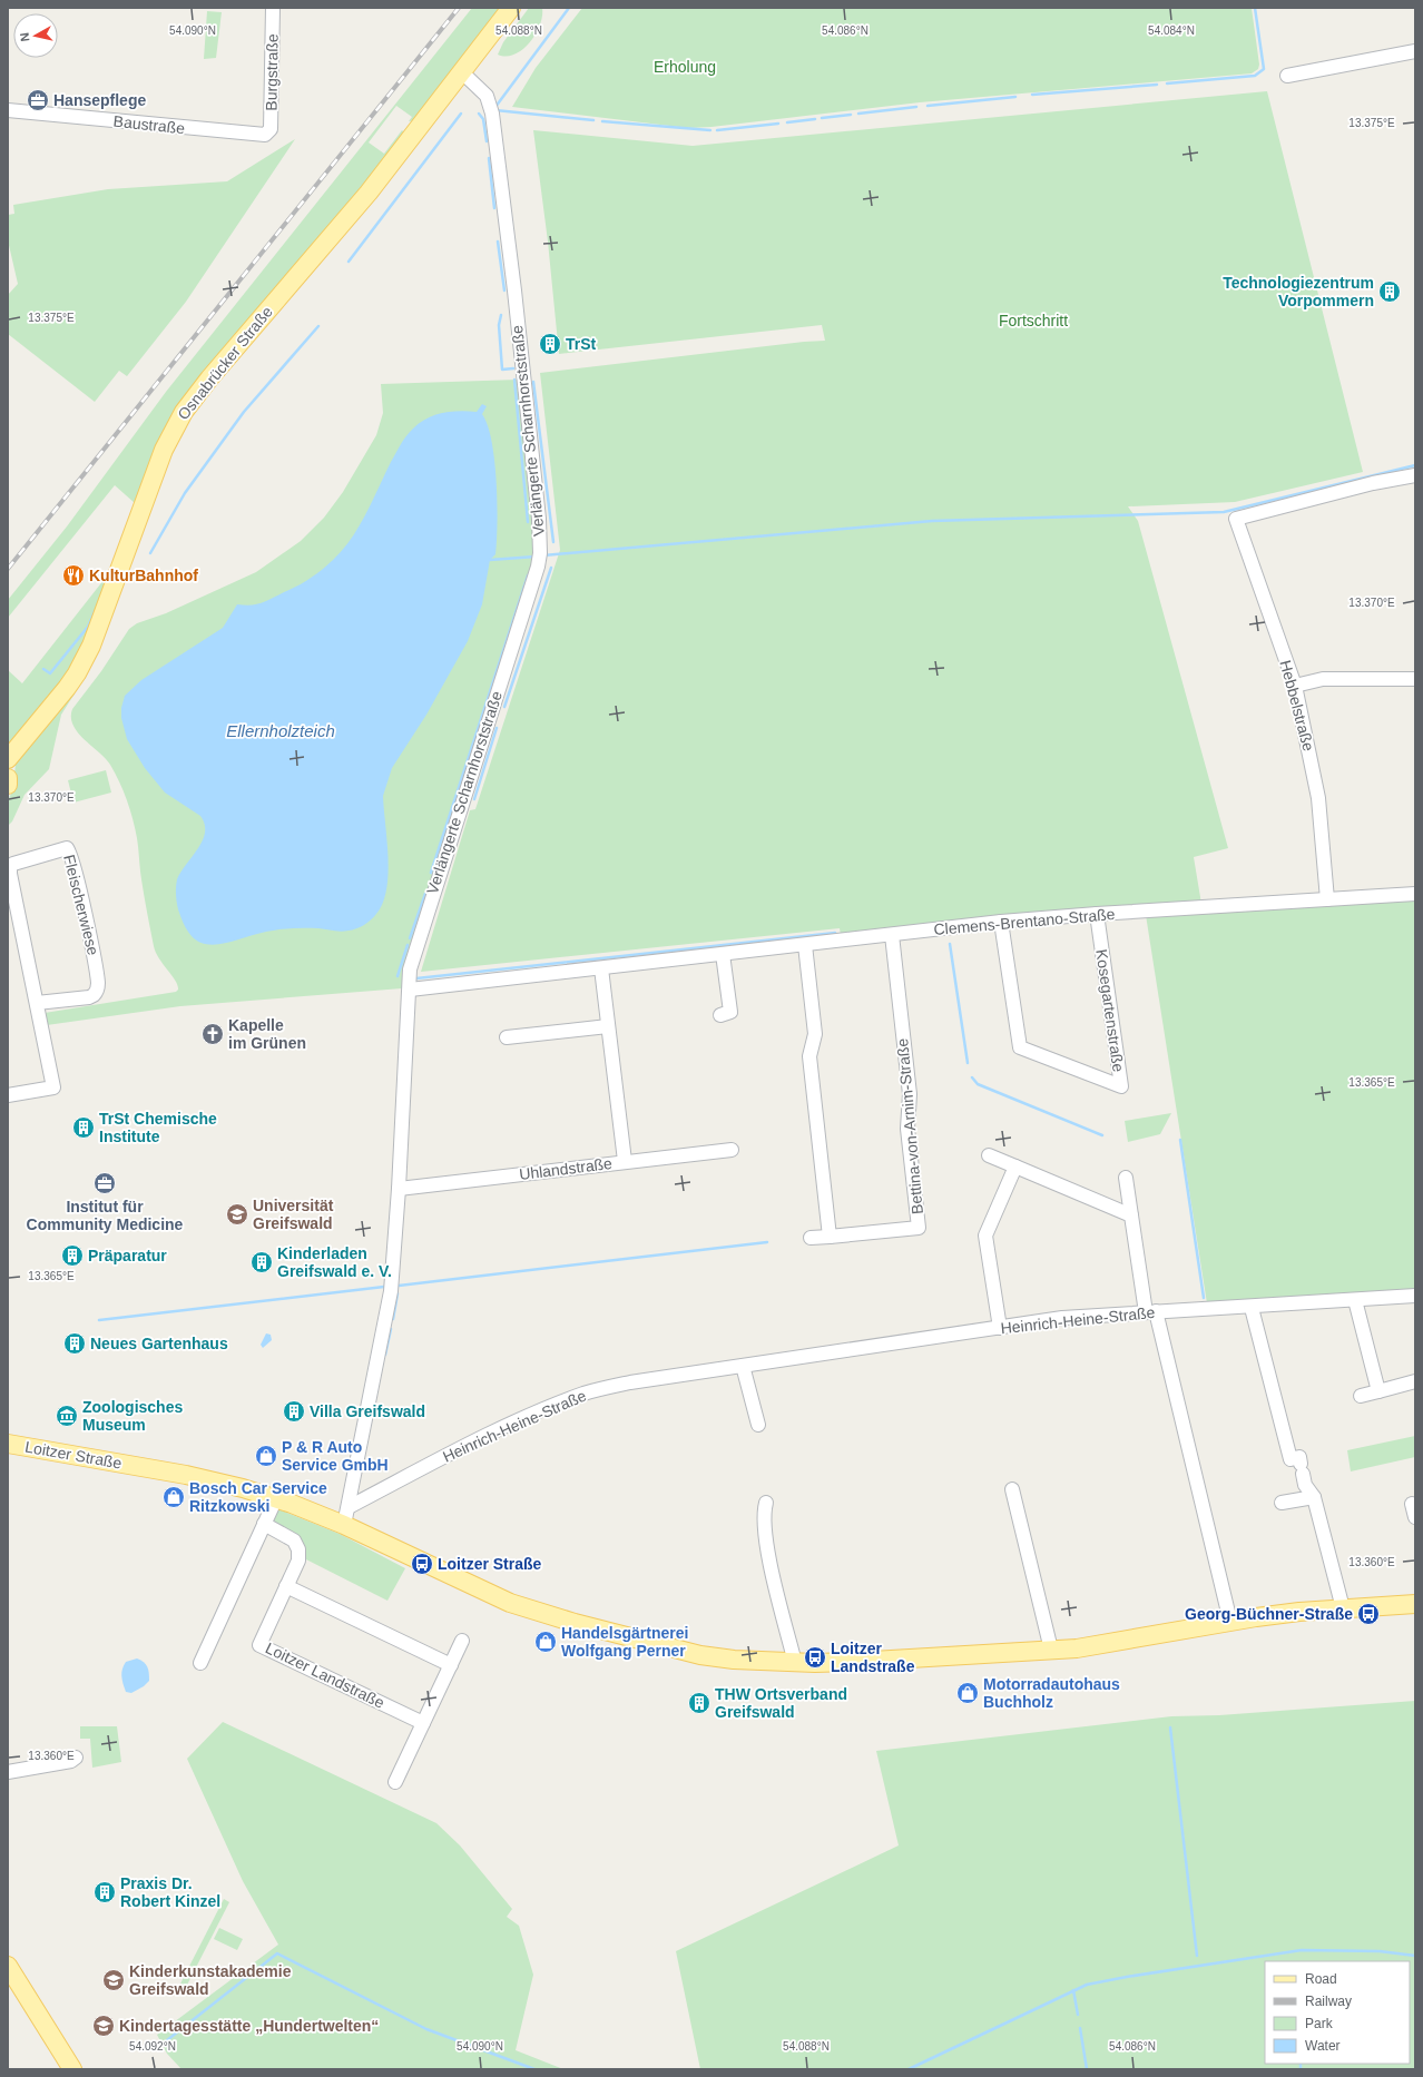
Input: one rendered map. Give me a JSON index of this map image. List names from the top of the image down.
{
  "streets": {
    "main road": ["Osnabrücker Straße", "Loitzer Straße"],
    "street": [
      "Burgstraße",
      "Baustraße",
      "Verlängerte Scharnhorststraße",
      "Hebbelstraße",
      "Fleischerwiese",
      "Clemens-Brentano-Straße",
      "Kosegartenstraße",
      "Bettina-von-Arnim-Straße",
      "Uhlandstraße",
      "Heinrich-Heine-Straße",
      "Loitzer Landstraße"
    ]
  },
  "crossings": [
    ["Burgstraße", "Baustraße"],
    ["Osnabrücker Straße", "Verlängerte Scharnhorststraße"],
    ["Verlängerte Scharnhorststraße", "Clemens-Brentano-Straße"],
    ["Verlängerte Scharnhorststraße", "Uhlandstraße"],
    ["Verlängerte Scharnhorststraße", "Heinrich-Heine-Straße"],
    ["Verlängerte Scharnhorststraße", "Loitzer Straße"],
    ["Hebbelstraße", "Clemens-Brentano-Straße"],
    ["Clemens-Brentano-Straße", "Kosegartenstraße"],
    ["Clemens-Brentano-Straße", "Bettina-von-Arnim-Straße"]
  ],
  "water": ["Ellernholzteich"],
  "parks": ["Erholung", "Fortschritt"],
  "places": {
    "office": ["Hansepflege", "Institut für Community Medicine"],
    "building": [
      "Technologiezentrum Vorpommern",
      "TrSt",
      "TrSt Chemische Institute",
      "Präparatur",
      "Kinderladen Greifswald e. V.",
      "Neues Gartenhaus",
      "Villa Greifswald",
      "THW Ortsverband Greifswald",
      "Praxis Dr. Robert Kinzel"
    ],
    "restaurant": ["KulturBahnhof"],
    "church": ["Kapelle im Grünen"],
    "school or university": ["Universität Greifswald", "Kinderkunstakademie Greifswald", "Kindertagesstätte „Hundertwelten“"],
    "museum": ["Zoologisches Museum"],
    "shop": [
      "P & R Auto Service GmbH",
      "Bosch Car Service Ritzkowski",
      "Handelsgärtnerei Wolfgang Perner",
      "Motorradautohaus Buchholz"
    ],
    "bus stop": ["Loitzer Straße", "Georg-Büchner-Straße", "Loitzer Landstraße"]
  },
  "legend": [
    "Road",
    "Railway",
    "Park",
    "Water"
  ],
  "north": "left",
  "coordinates": [
    "54.090°N",
    "54.088°N",
    "54.086°N",
    "54.084°N",
    "13.375°E",
    "13.370°E",
    "13.365°E",
    "13.360°E",
    "54.092°N"
  ]
}
